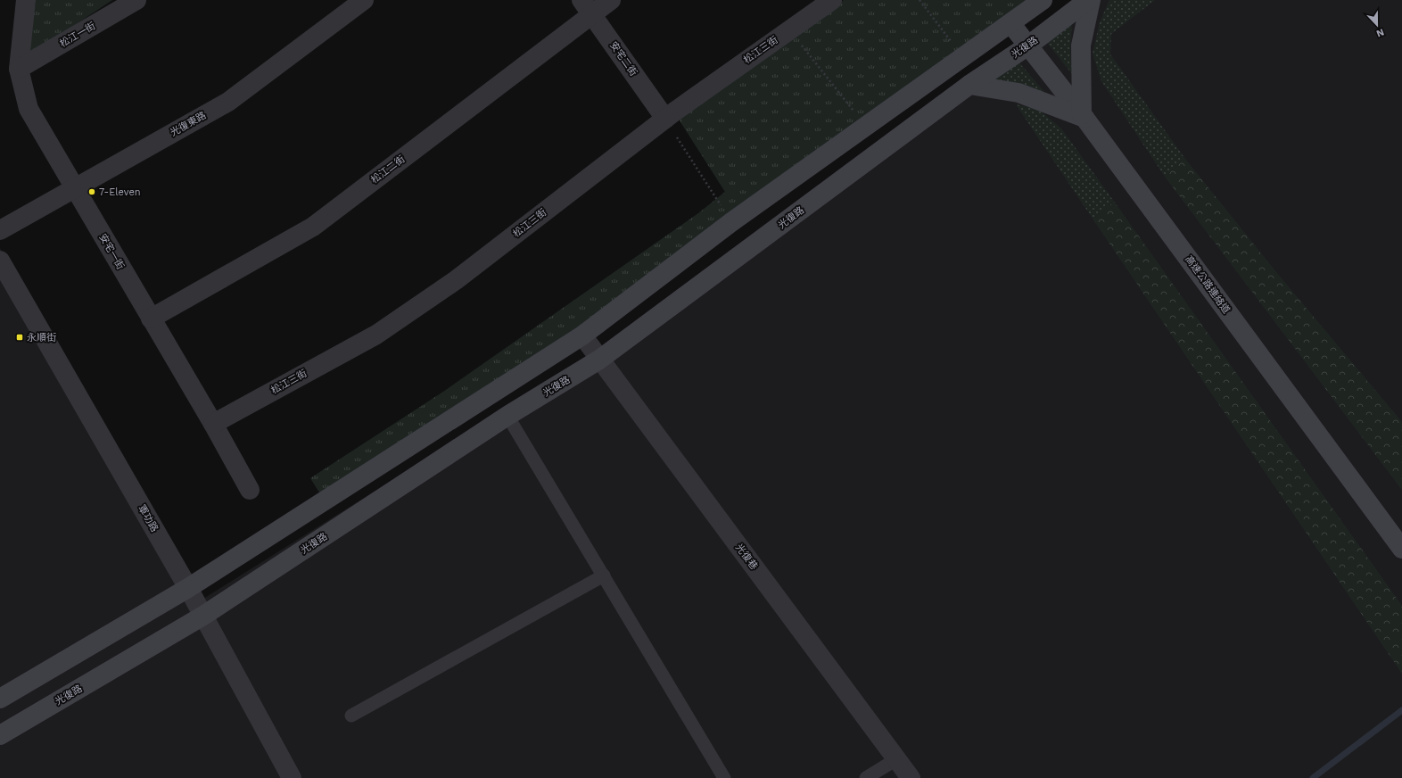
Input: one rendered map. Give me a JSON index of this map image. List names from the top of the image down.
{
  "streets": {
    "street": [
      "松江一街",
      "光復路",
      "松江三街",
      "安宅二街",
      "光復東路",
      "松江二街",
      "安宅一街",
      "高速公路連絡道",
      "軍功路",
      "光復巷"
    ]
  },
  "crossings": [
    ["松江一街", "安宅一街"],
    ["光復路", "高速公路連絡道"],
    ["光復路", "軍功路"],
    ["光復路", "光復巷"],
    ["松江三街", "安宅二街"],
    ["松江三街", "安宅一街"],
    ["安宅二街", "松江二街"],
    ["光復東路", "安宅一街"],
    ["松江二街", "安宅一街"]
  ],
  "places": {
    "other": ["7-Eleven"],
    "transit": ["永順街"]
  },
  "north": "bottom"
}
